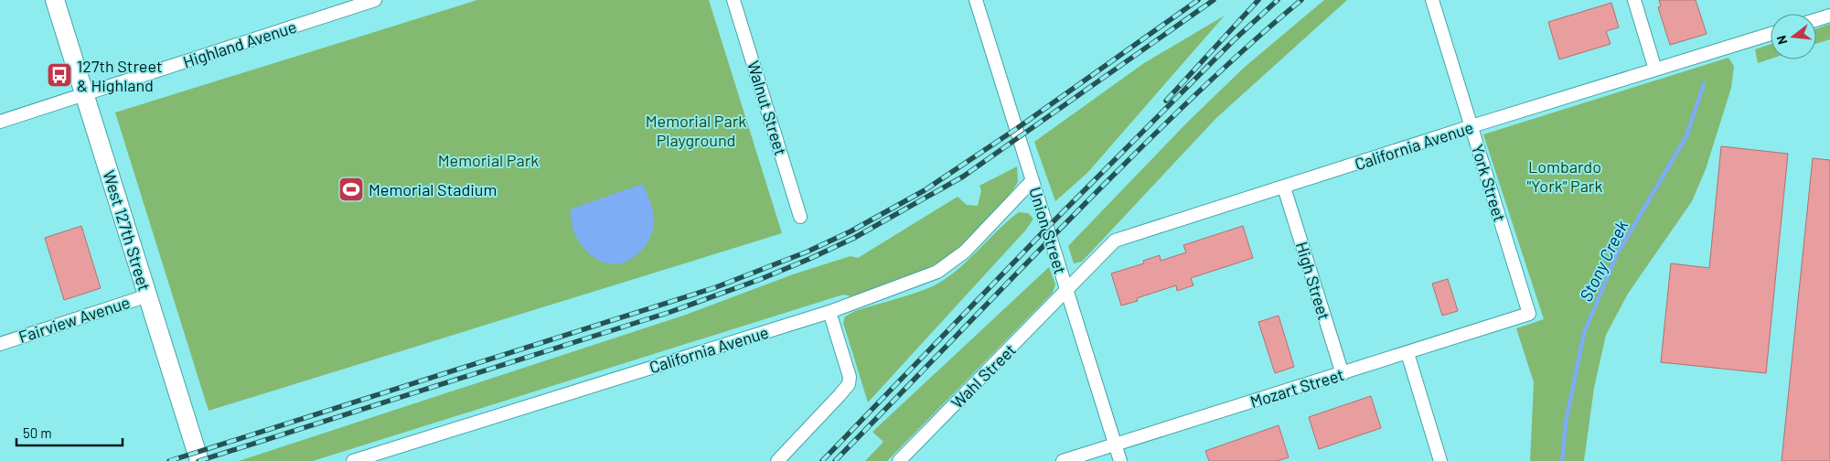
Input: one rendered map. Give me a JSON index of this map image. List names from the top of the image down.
{
  "streets": {
    "main road": ["West 127th Street"],
    "street": [
      "Highland Avenue",
      "Walnut Street",
      "California Avenue",
      "York Street",
      "Union Street",
      "High Street",
      "Fairview Avenue",
      "Wahl Street",
      "Mozart Street"
    ]
  },
  "crossings": [
    ["Highland Avenue", "West 127th Street"],
    ["California Avenue", "York Street"],
    ["California Avenue", "Union Street"],
    ["California Avenue", "High Street"],
    ["California Avenue", "Wahl Street"],
    ["York Street", "Mozart Street"],
    ["West 127th Street", "Fairview Avenue"],
    ["Union Street", "Wahl Street"],
    ["Union Street", "Mozart Street"],
    ["High Street", "Mozart Street"]
  ],
  "water": ["Stony Creek"],
  "parks": ["Memorial Park Playground", "Memorial Park", "Lombardo \"York\" Park"],
  "places": {
    "bus stop": ["127th Street & Highland"],
    "sports": ["Memorial Stadium"]
  },
  "scale_bar": "50 m",
  "north": "left"
}
